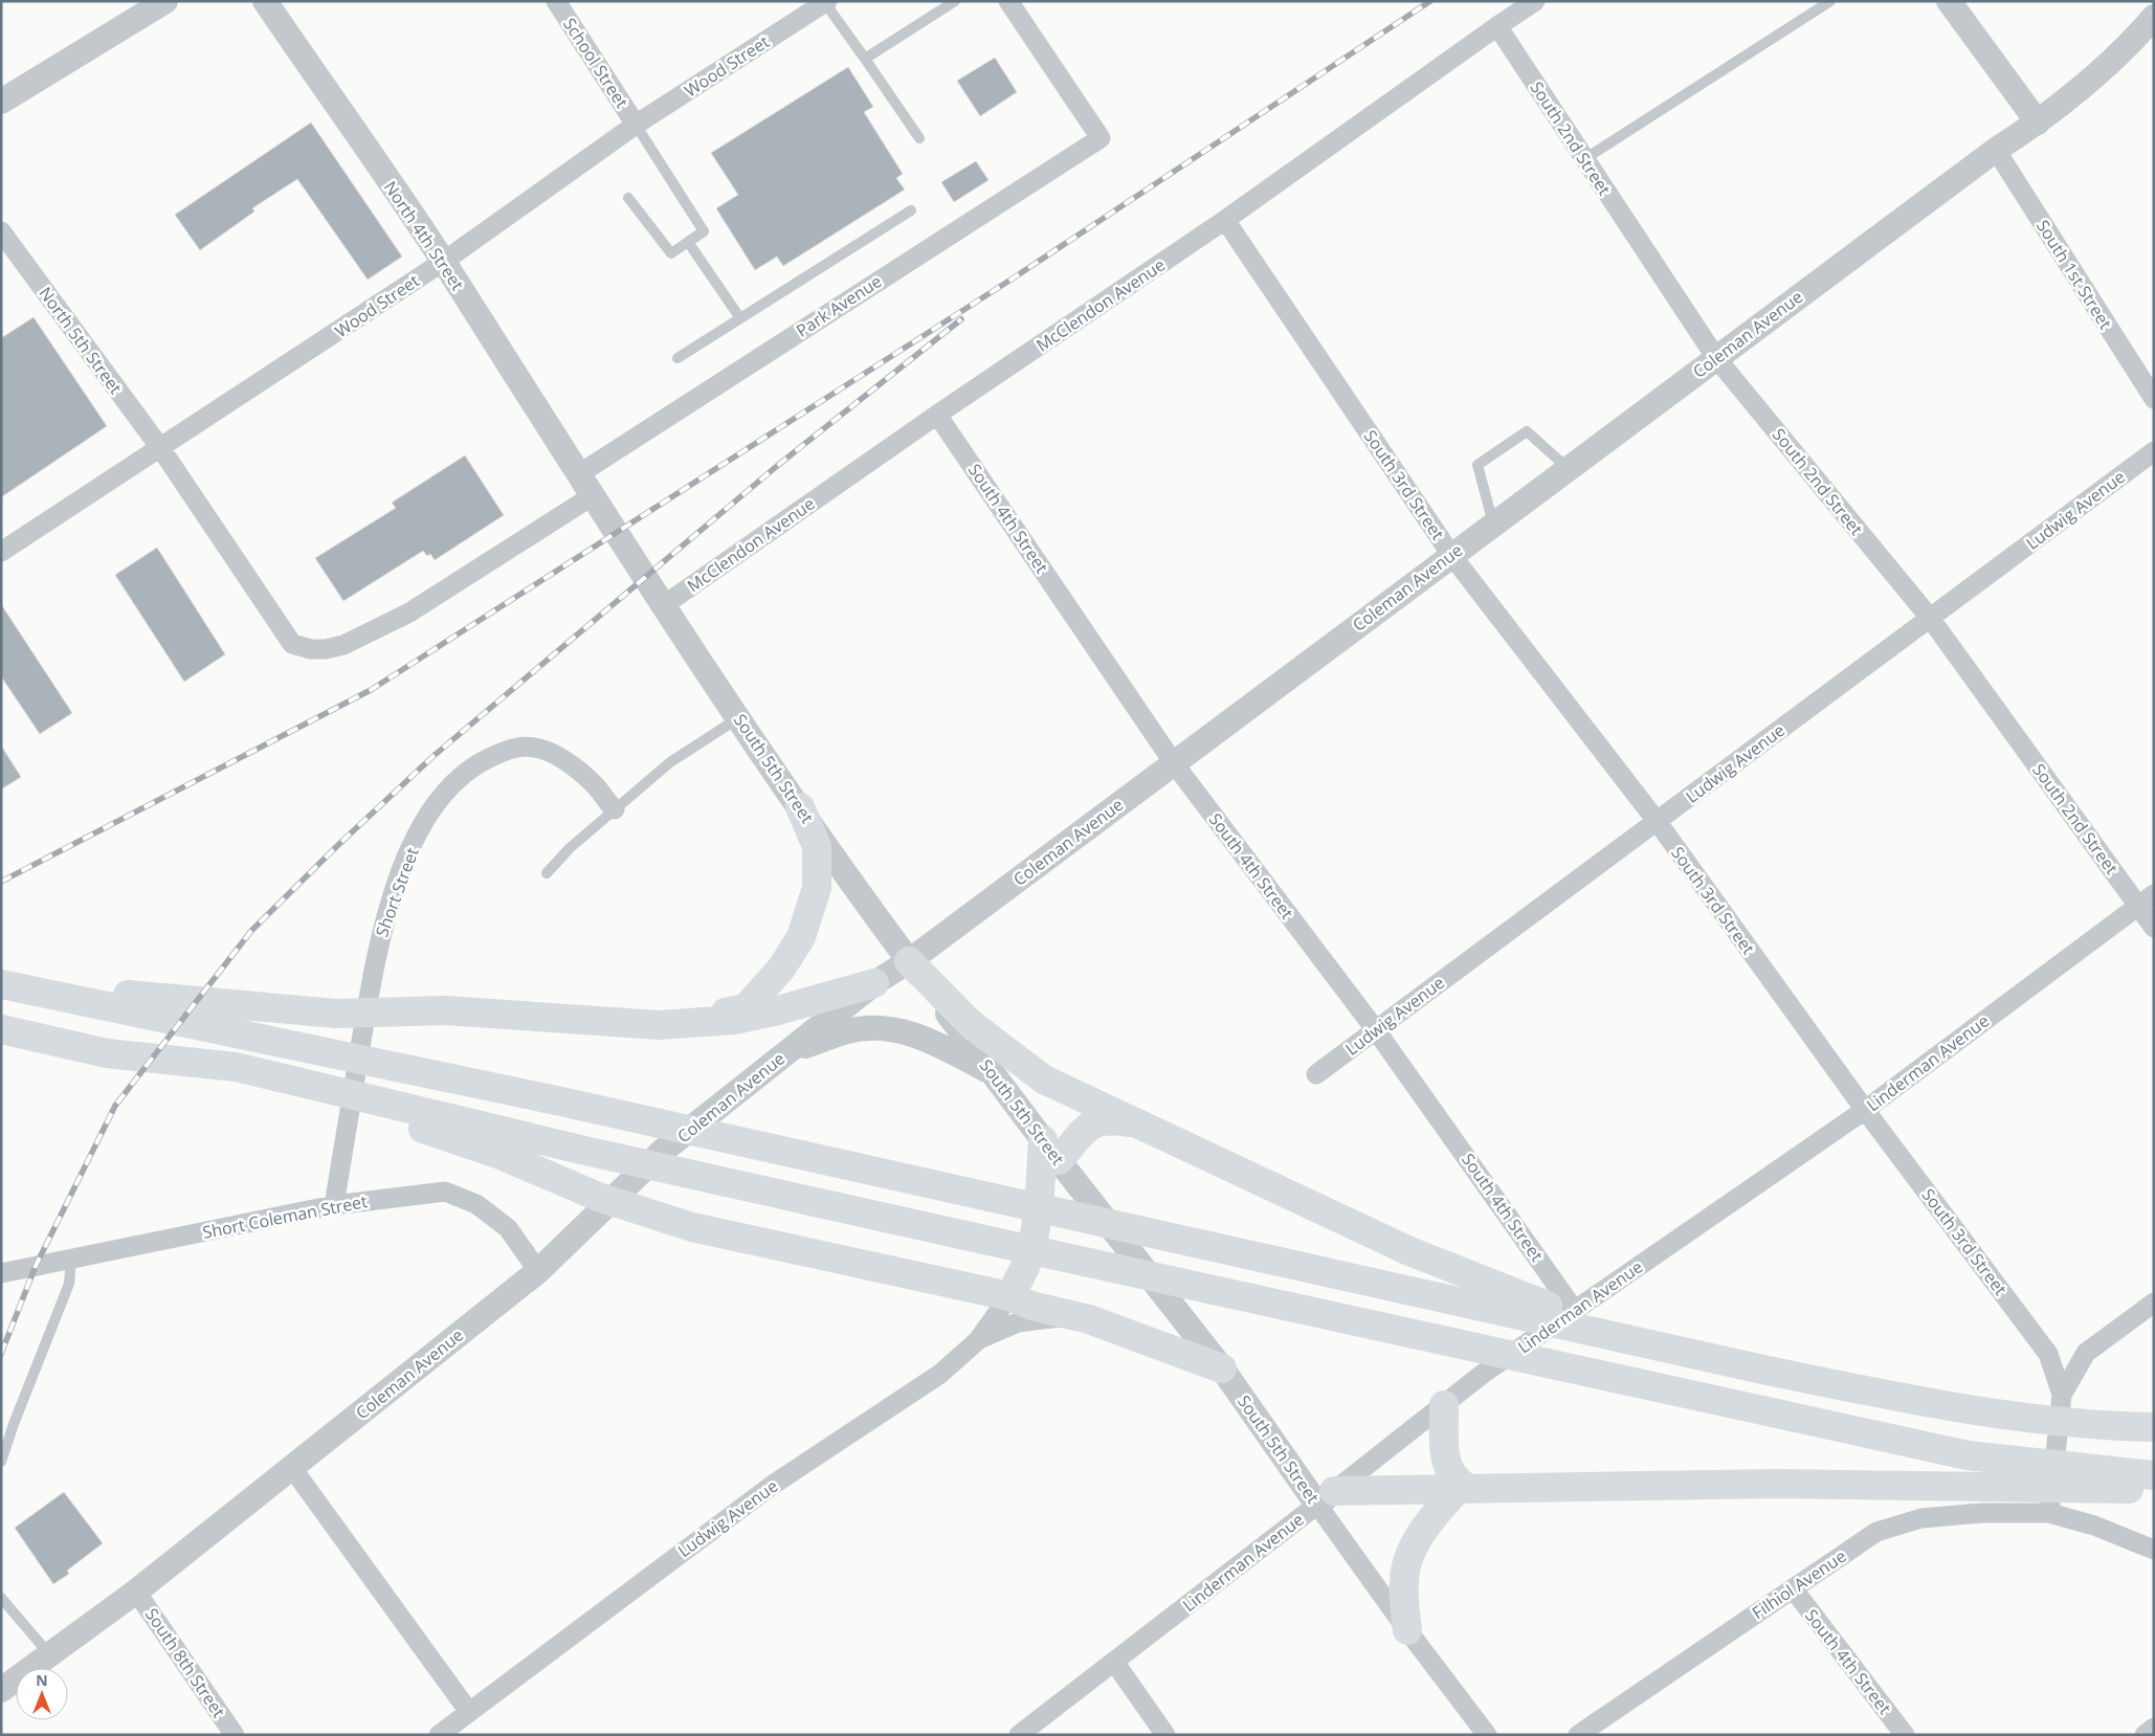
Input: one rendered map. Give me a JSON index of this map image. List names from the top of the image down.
{
  "streets": {
    "street": [
      "School Street",
      "Wood Street",
      "South 2nd Street",
      "North 4th Street",
      "South 1st Street",
      "McClendon Avenue",
      "Park Avenue",
      "Coleman Avenue",
      "North 5th Street",
      "South 3rd Street",
      "Ludwig Avenue",
      "South 4th Street",
      "South 5th Street",
      "Short Street",
      "Linderman Avenue",
      "Short Coleman Street",
      "Filhiol Avenue",
      "South 8th Street"
    ]
  },
  "crossings": [
    ["School Street", "Wood Street"],
    ["Wood Street", "North 4th Street"],
    ["Wood Street", "North 5th Street"],
    ["South 2nd Street", "McClendon Avenue"],
    ["South 2nd Street", "Coleman Avenue"],
    ["South 2nd Street", "Ludwig Avenue"],
    ["South 2nd Street", "Linderman Avenue"],
    ["North 4th Street", "Park Avenue"],
    ["North 4th Street", "South 5th Street"],
    ["South 1st Street", "Coleman Avenue"],
    ["McClendon Avenue", "South 3rd Street"],
    ["McClendon Avenue", "South 4th Street"],
    ["McClendon Avenue", "South 5th Street"],
    ["Park Avenue", "South 5th Street"],
    ["Coleman Avenue", "South 3rd Street"],
    ["Coleman Avenue", "South 4th Street"],
    ["Coleman Avenue", "South 5th Street"],
    ["Coleman Avenue", "Short Coleman Street"],
    ["Coleman Avenue", "South 8th Street"],
    ["North 5th Street", "South 5th Street"],
    ["South 3rd Street", "Ludwig Avenue"],
    ["South 3rd Street", "Linderman Avenue"],
    ["South 3rd Street", "Filhiol Avenue"],
    ["Ludwig Avenue", "South 4th Street"],
    ["South 4th Street", "Linderman Avenue"],
    ["South 4th Street", "Filhiol Avenue"],
    ["South 5th Street", "Linderman Avenue"],
    ["Short Street", "Short Coleman Street"]
  ],
  "north": "top"
}
